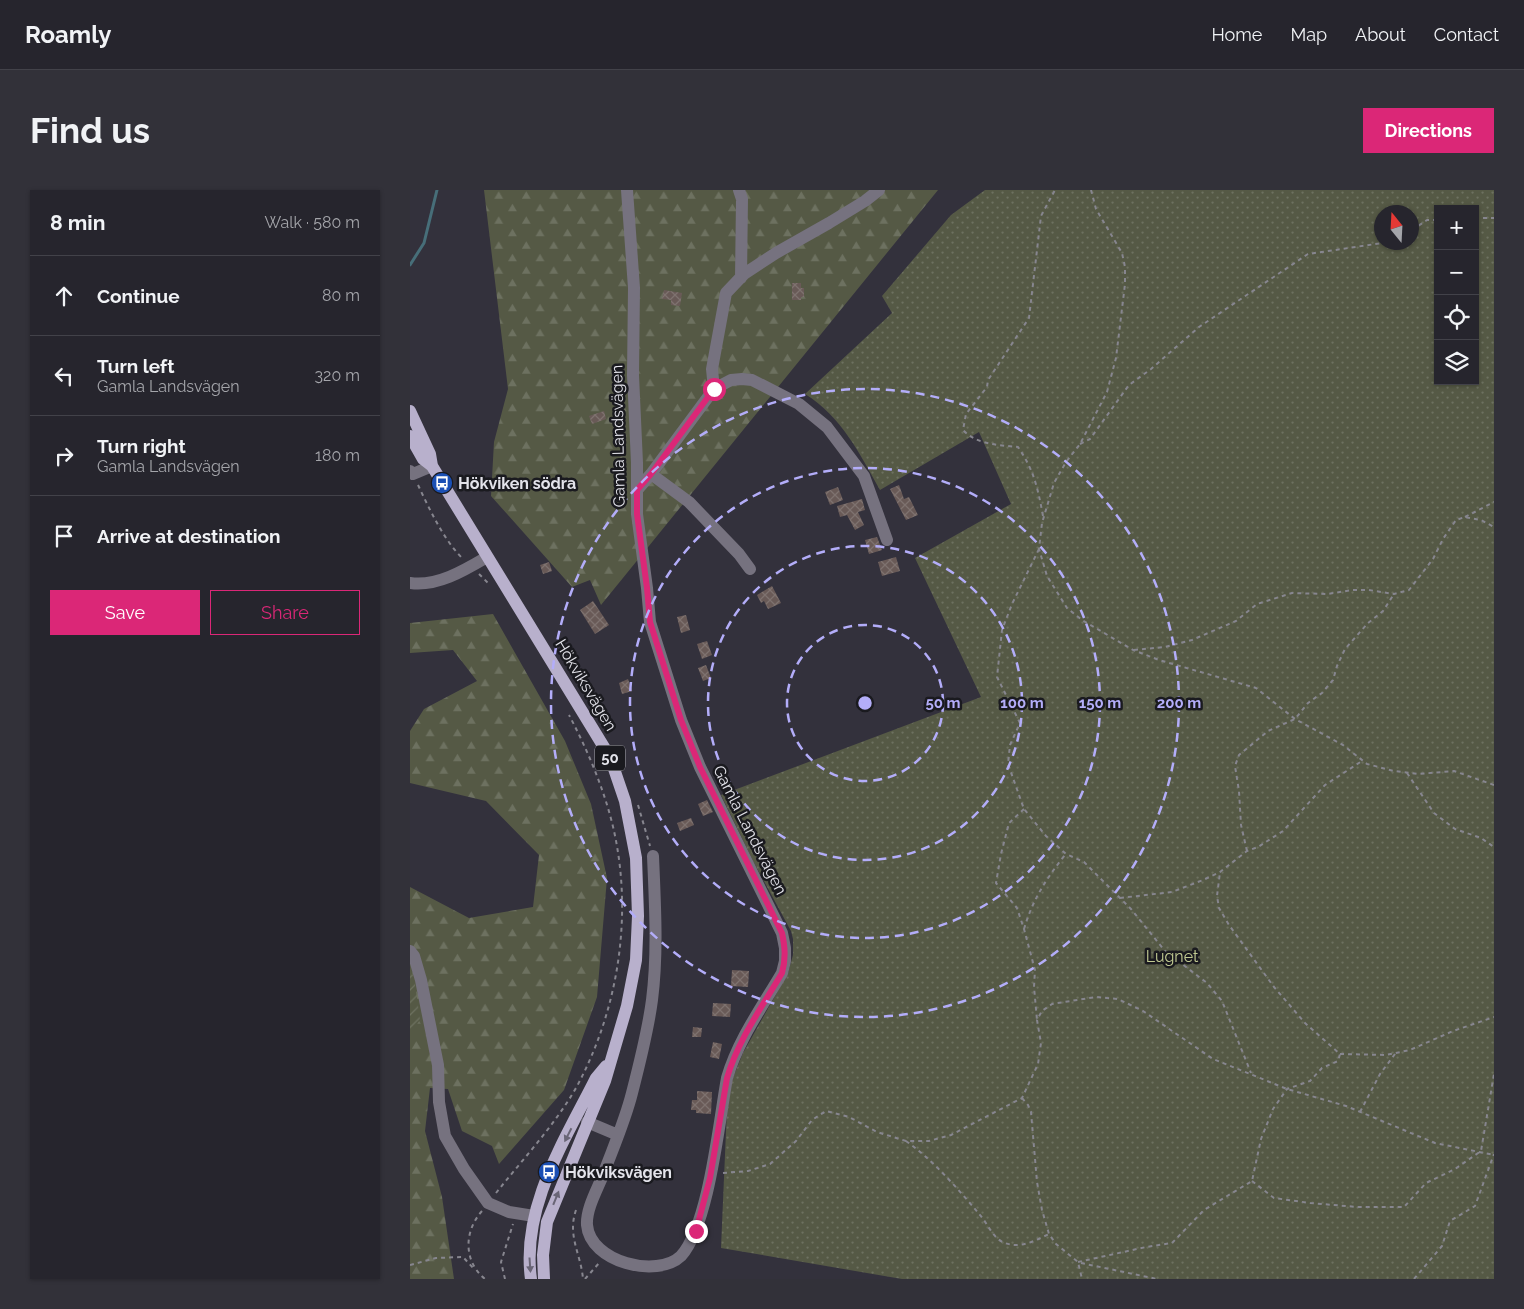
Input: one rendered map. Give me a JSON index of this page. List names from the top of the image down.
{
  "streets": {
    "main road": ["Hökviksvägen", "50"],
    "street": ["Gamla Landsvägen"]
  },
  "parks": ["Lugnet"],
  "places": {
    "bus stop": ["Hökviken södra", "Hökviksvägen"]
  },
  "north": "top",
  "page": {
    "header": "Roamly",
    "nav": [
      "Home",
      "Map",
      "About",
      "Contact"
    ],
    "buttons": [
      "Directions",
      ["Save", "Share"]
    ],
    "title": "Find us",
    "heading": ["8 min", "Walk · 580 m"],
    "map_buttons": ["+", "−"],
    "list": [
      ["Continue", "80 m"],
      ["Turn left", "Gamla Landsvägen", "320 m"],
      ["Turn right", "Gamla Landsvägen", "180 m"],
      "Arrive at destination"
    ]
  },
  "rings": [
    "50 m",
    "100 m",
    "150 m",
    "200 m"
  ]
}
